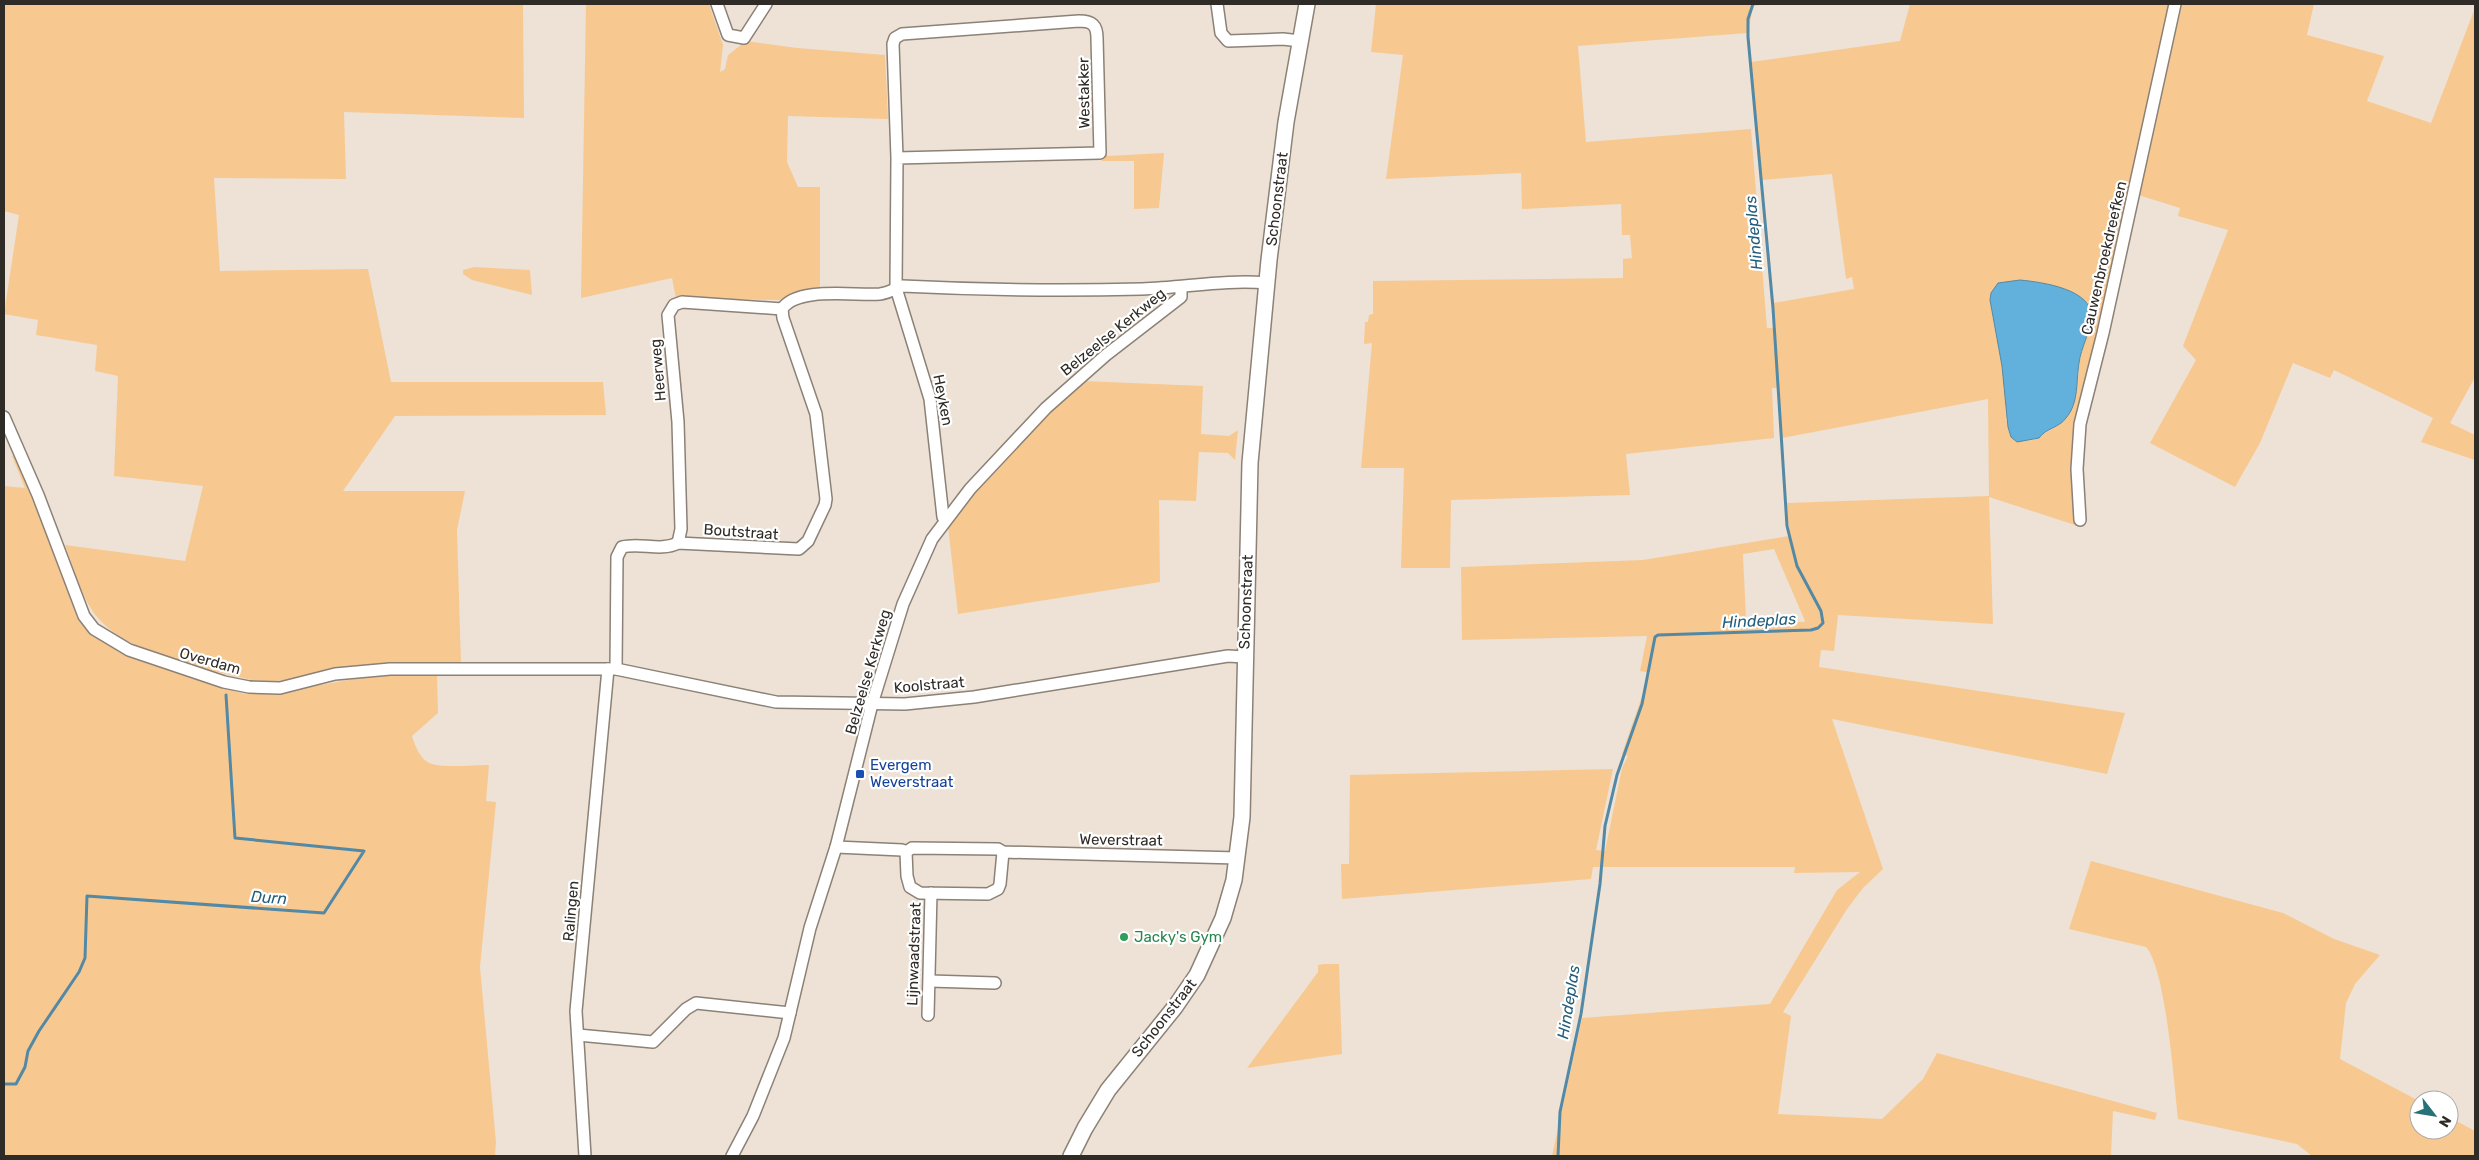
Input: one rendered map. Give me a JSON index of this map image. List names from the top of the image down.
{
  "streets": {
    "street": [
      "Westakker",
      "Schoonstraat",
      "Cauwenbroekdreefken",
      "Belzeelse Kerkweg",
      "Heerweg",
      "Heyken",
      "Boutstraat",
      "Overdam",
      "Koolstraat",
      "Weverstraat",
      "Ralingen",
      "Lijnwaadstraat"
    ]
  },
  "crossings": [
    ["Schoonstraat", "Belzeelse Kerkweg"],
    ["Schoonstraat", "Koolstraat"],
    ["Schoonstraat", "Weverstraat"],
    ["Belzeelse Kerkweg", "Heerweg"],
    ["Belzeelse Kerkweg", "Heyken"],
    ["Belzeelse Kerkweg", "Boutstraat"],
    ["Belzeelse Kerkweg", "Koolstraat"],
    ["Belzeelse Kerkweg", "Weverstraat"],
    ["Heerweg", "Boutstraat"],
    ["Boutstraat", "Overdam"],
    ["Boutstraat", "Koolstraat"],
    ["Boutstraat", "Ralingen"],
    ["Overdam", "Koolstraat"],
    ["Overdam", "Ralingen"],
    ["Koolstraat", "Ralingen"]
  ],
  "water": ["Hindeplas", "Durn"],
  "places": {
    "transit": ["Evergem Weverstraat"],
    "other": ["Jacky's Gym"]
  },
  "north": "bottom right"
}
